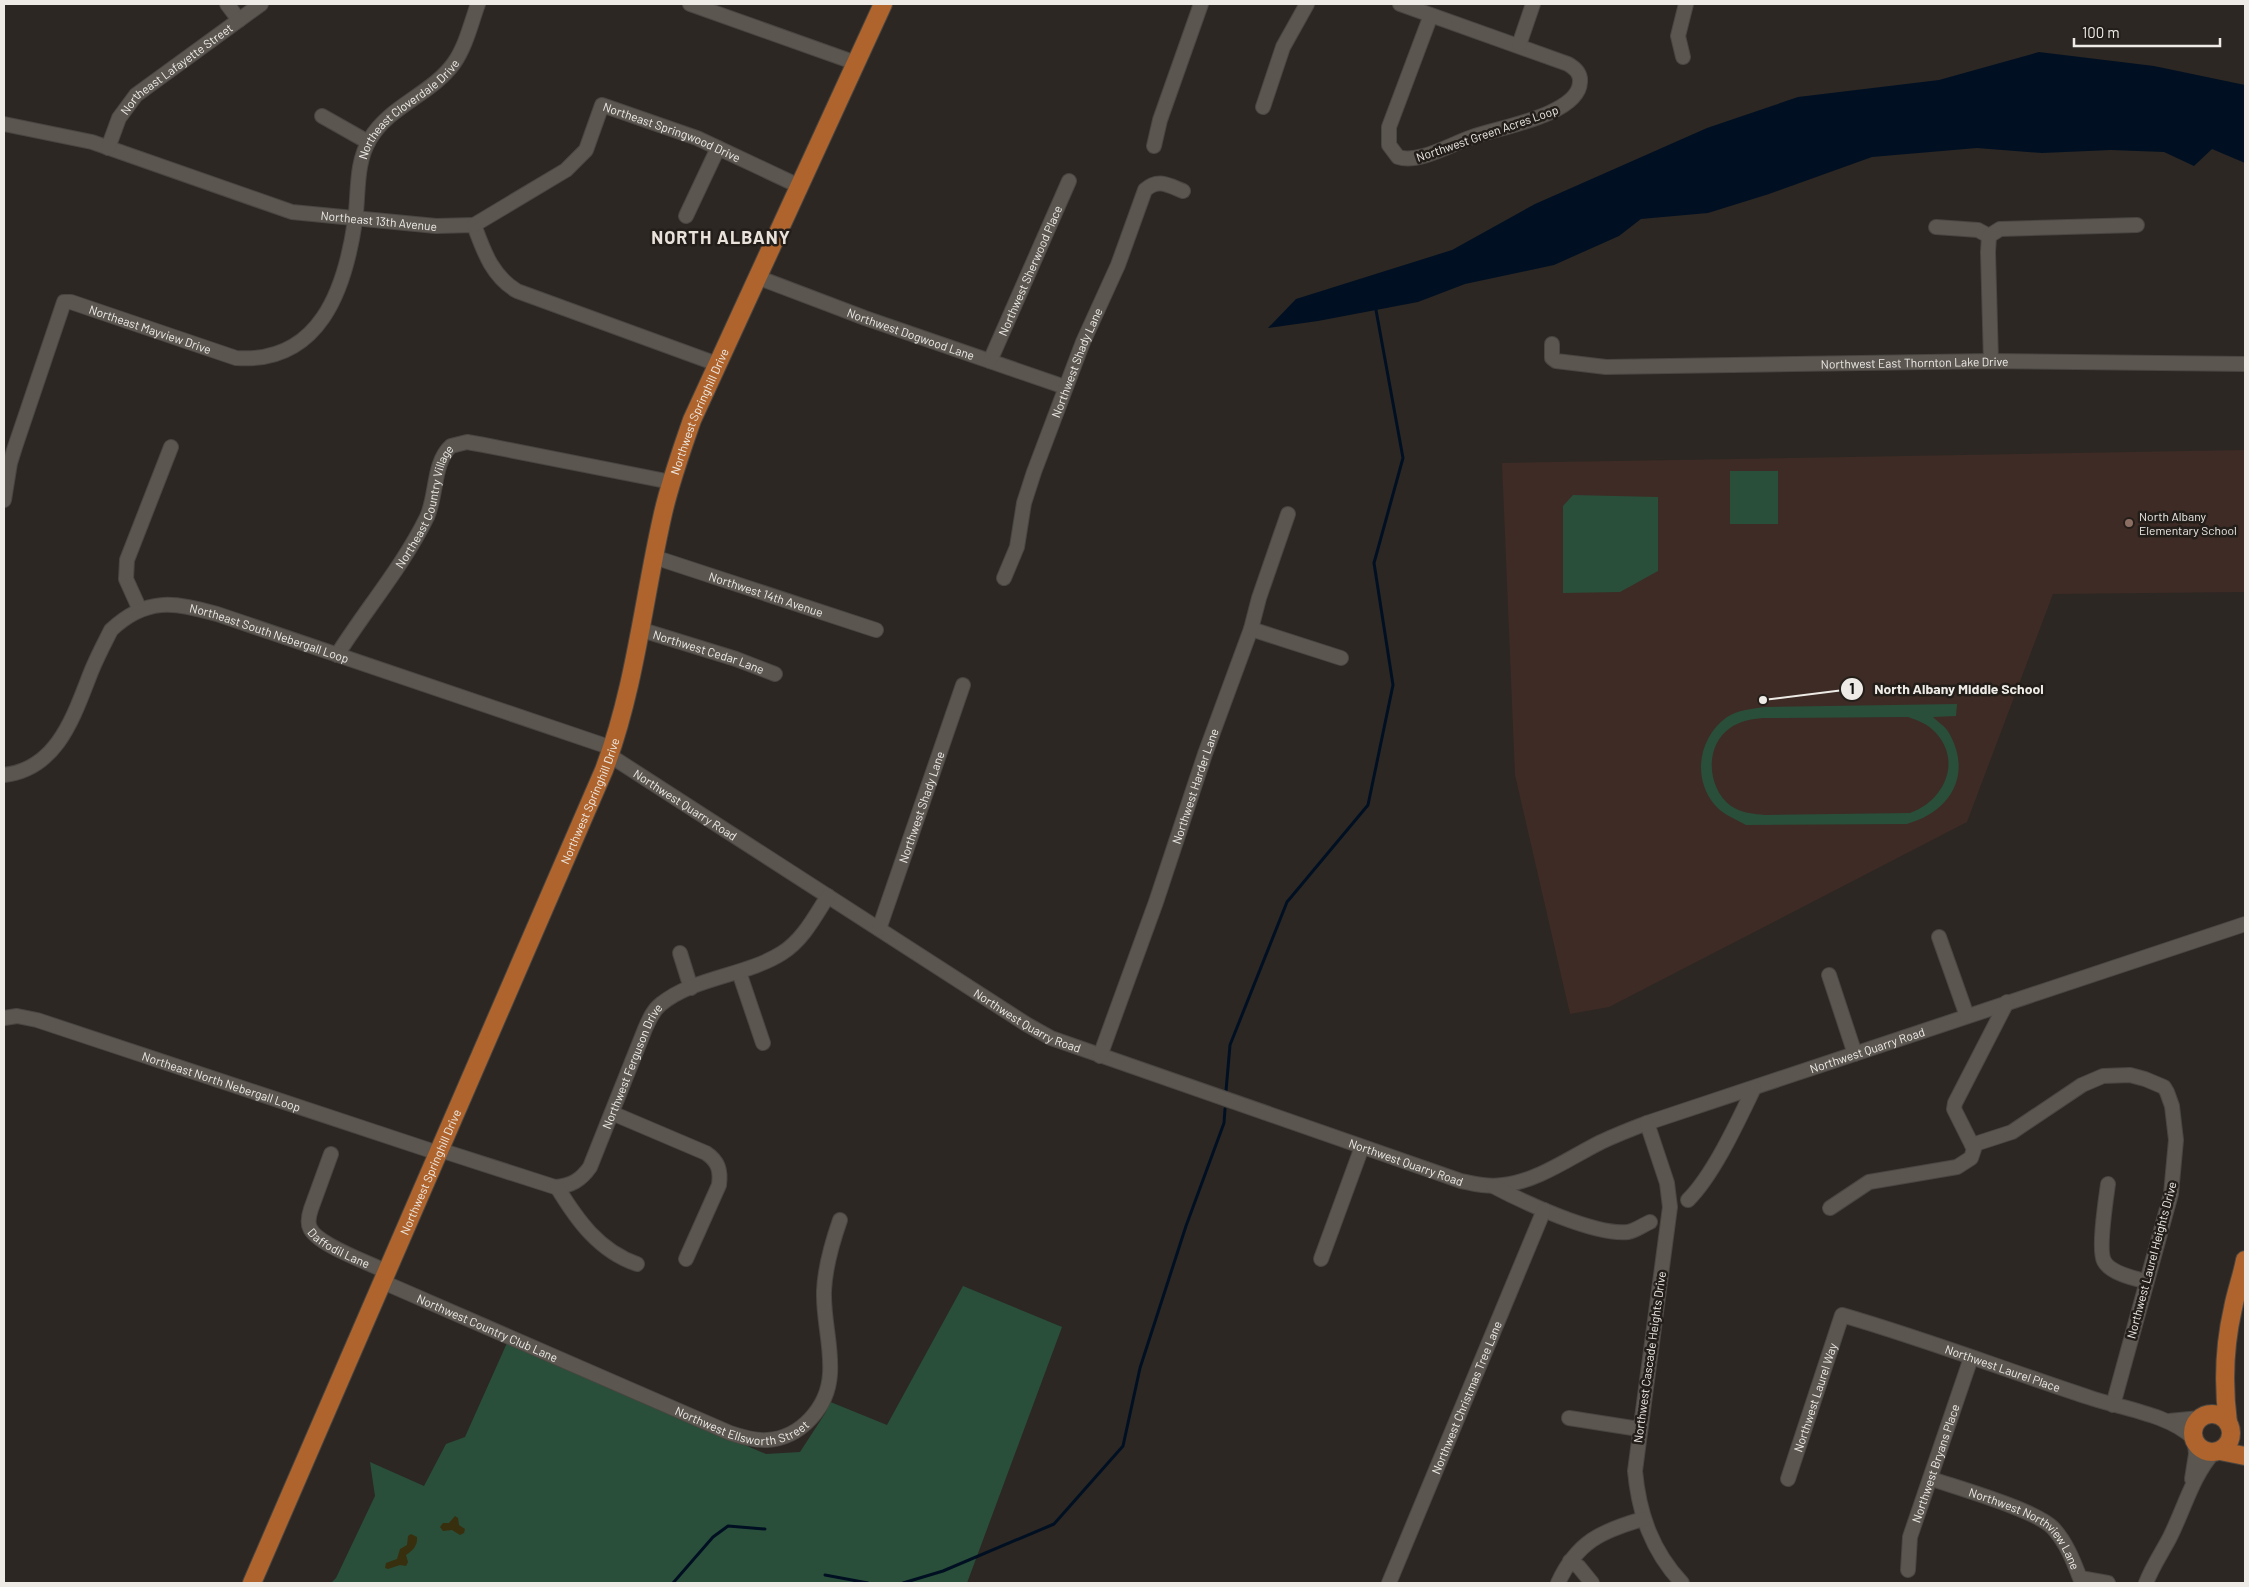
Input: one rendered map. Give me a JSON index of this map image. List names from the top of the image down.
{
  "streets": {
    "main road": ["Northwest Springhill Drive"],
    "street": [
      "Northeast Lafayette Street",
      "Northeast Cloverdale Drive",
      "Northwest Green Acres Loop",
      "Northeast Springwood Drive",
      "Northeast 13th Avenue",
      "Northwest Sherwood Place",
      "Northeast Mayview Drive",
      "Northwest Dogwood Lane",
      "Northwest East Thornton Lake Drive",
      "Northwest Shady Lane",
      "Northeast Country Village",
      "Northwest 14th Avenue",
      "Northeast South Nebergall Loop",
      "Northwest Cedar Lane",
      "Northwest Harder Lane",
      "Northwest Quarry Road",
      "Northwest Ferguson Drive",
      "Northeast North Nebergall Loop",
      "Daffodil Lane",
      "Northwest Laurel Heights Drive",
      "Northwest Country Club Lane",
      "Northwest Cascade Heights Drive",
      "Northwest Laurel Place",
      "Northwest Christmas Tree Lane",
      "Northwest Laurel Way",
      "Northwest Ellsworth Street",
      "Northwest Bryans Place",
      "Northwest Northview Lane"
    ]
  },
  "crossings": [
    ["Northeast Lafayette Street", "Northeast 13th Avenue"],
    ["Northeast Cloverdale Drive", "Northeast 13th Avenue"],
    ["Northeast Cloverdale Drive", "Northeast Mayview Drive"],
    ["Northeast Springwood Drive", "Northeast 13th Avenue"],
    ["Northeast Springwood Drive", "Northwest Springhill Drive"],
    ["Northeast 13th Avenue", "Northeast Mayview Drive"],
    ["Northwest Sherwood Place", "Northwest Dogwood Lane"],
    ["Northwest Dogwood Lane", "Northwest Shady Lane"],
    ["Northwest Dogwood Lane", "Northwest Springhill Drive"],
    ["Northwest Shady Lane", "Northwest Quarry Road"],
    ["Northwest Springhill Drive", "Northeast Country Village"],
    ["Northwest Springhill Drive", "Northwest 14th Avenue"],
    ["Northwest Springhill Drive", "Northeast South Nebergall Loop"],
    ["Northwest Springhill Drive", "Northwest Cedar Lane"],
    ["Northwest Springhill Drive", "Northwest Quarry Road"],
    ["Northwest Springhill Drive", "Northeast North Nebergall Loop"],
    ["Northwest Springhill Drive", "Daffodil Lane"],
    ["Northwest Springhill Drive", "Northwest Country Club Lane"],
    ["Northeast Country Village", "Northeast South Nebergall Loop"],
    ["Northeast South Nebergall Loop", "Northwest Quarry Road"],
    ["Northwest Harder Lane", "Northwest Quarry Road"],
    ["Northwest Quarry Road", "Northwest Ferguson Drive"],
    ["Northwest Quarry Road", "Northwest Cascade Heights Drive"],
    ["Northwest Quarry Road", "Northwest Christmas Tree Lane"],
    ["Daffodil Lane", "Northwest Country Club Lane"],
    ["Northwest Laurel Heights Drive", "Northwest Laurel Place"],
    ["Northwest Country Club Lane", "Northwest Ellsworth Street"],
    ["Northwest Laurel Place", "Northwest Laurel Way"],
    ["Northwest Laurel Place", "Northwest Bryans Place"],
    ["Northwest Bryans Place", "Northwest Northview Lane"]
  ],
  "districts": ["NORTH ALBANY"],
  "places": ["North Albany Elementary School", "North Albany Middle School"],
  "scale_bar": "100 m"
}
